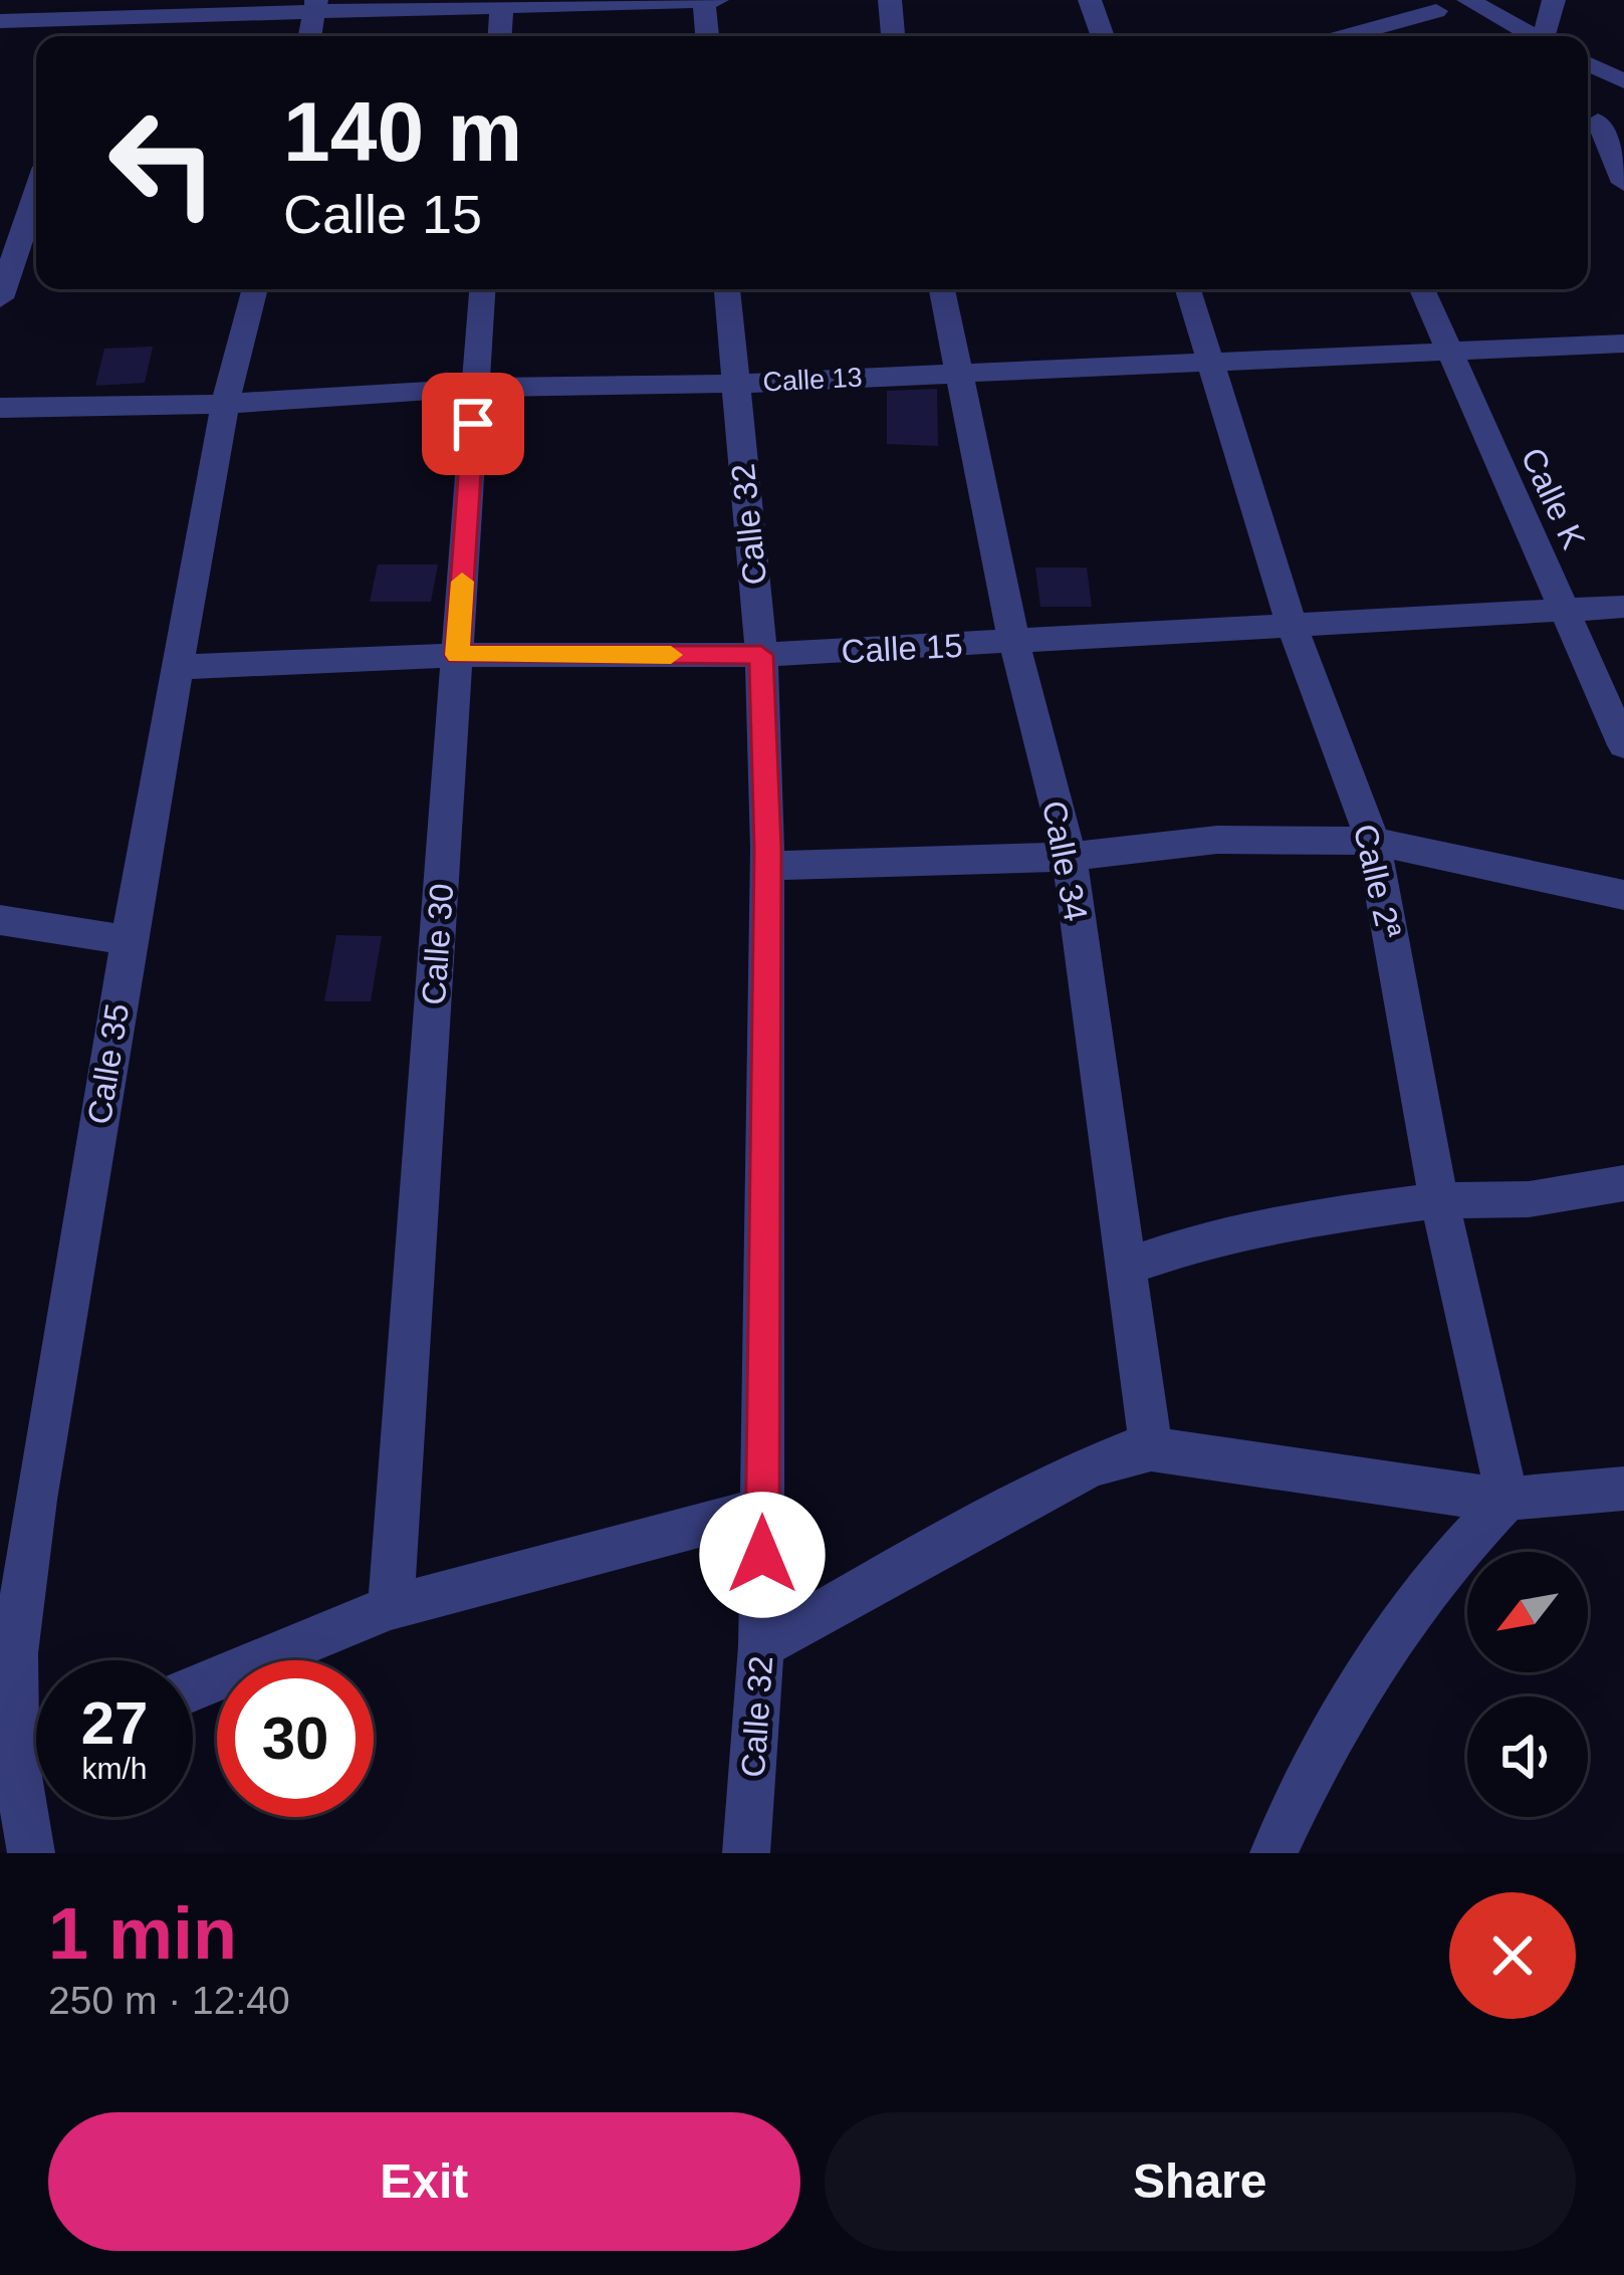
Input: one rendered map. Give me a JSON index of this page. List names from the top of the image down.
{
  "streets": {
    "street": [
      "Calle 13",
      "Calle K",
      "Calle 32",
      "Calle 15",
      "Calle 34",
      "Calle 2ª",
      "Calle 30",
      "Calle 35"
    ]
  },
  "crossings": [
    ["Calle 13", "Calle K"],
    ["Calle 13", "Calle 32"],
    ["Calle 13", "Calle 34"],
    ["Calle 13", "Calle 2ª"],
    ["Calle 13", "Calle 30"],
    ["Calle 13", "Calle 35"],
    ["Calle K", "Calle 15"],
    ["Calle 32", "Calle 15"],
    ["Calle 15", "Calle 34"],
    ["Calle 15", "Calle 2ª"],
    ["Calle 15", "Calle 30"],
    ["Calle 15", "Calle 35"]
  ],
  "north": "bottom left",
  "page": {
    "turn": ["140 m", "Calle 15"],
    "speed": "27 km/h",
    "limit": "30",
    "heading": ["1 min", "250 m · 12:40"],
    "buttons": ["Exit", "Share"]
  }
}
